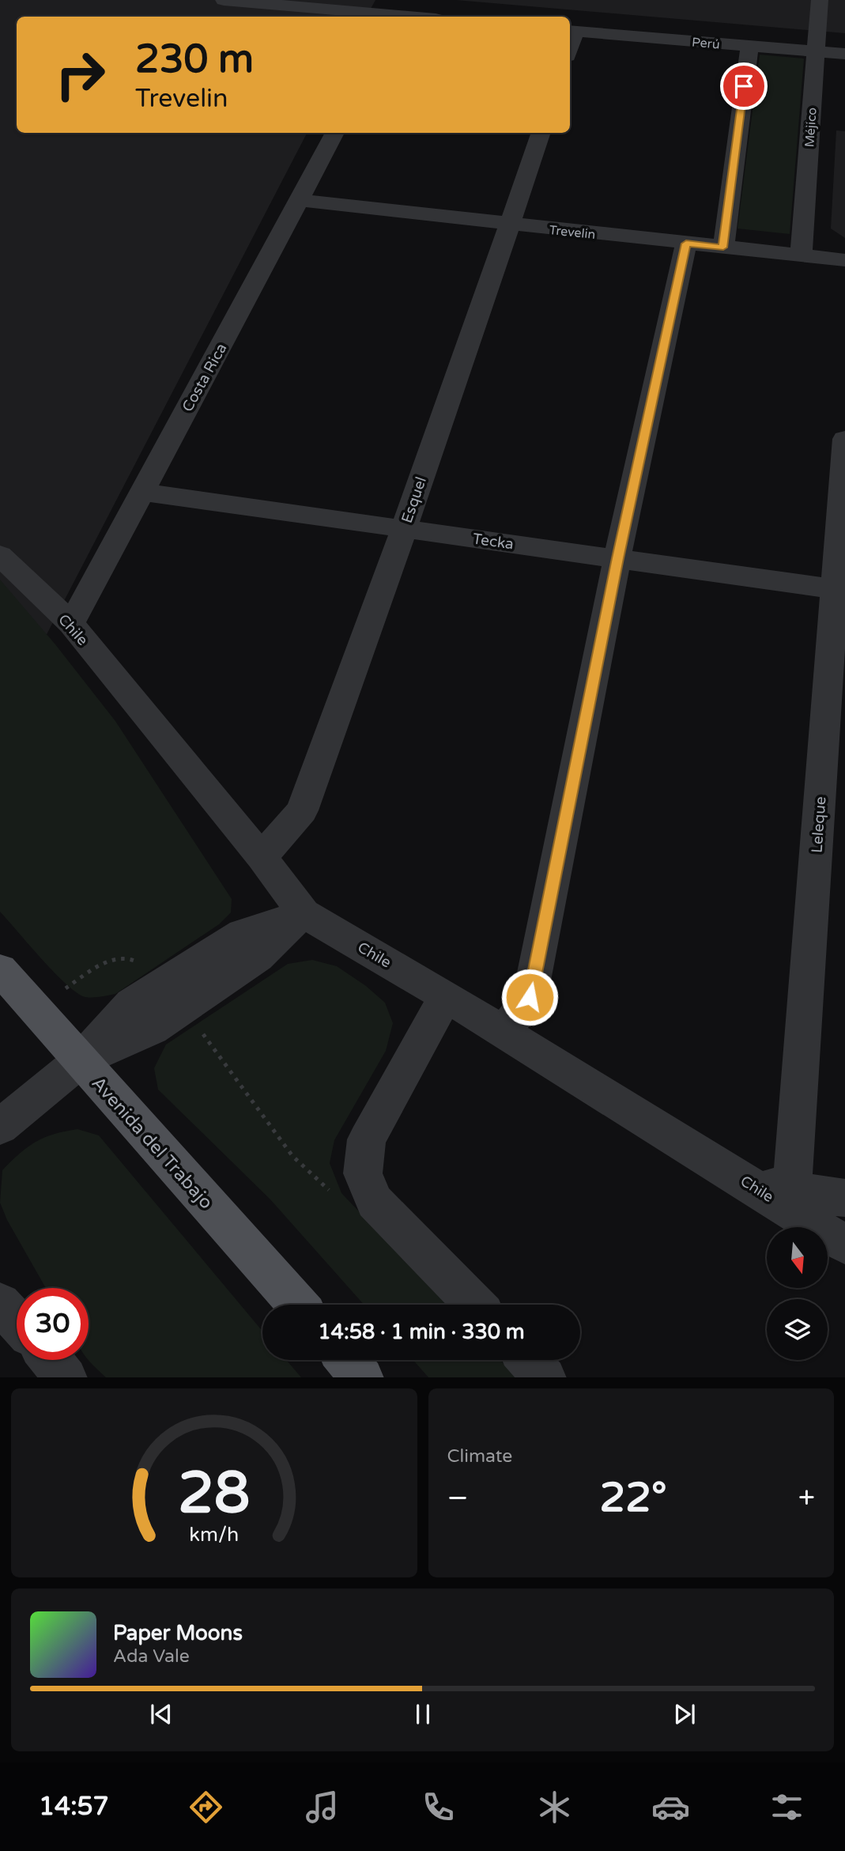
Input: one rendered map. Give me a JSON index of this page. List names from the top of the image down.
{
  "streets": {
    "main road": ["Avenida del Trabajo"],
    "street": [
      "Perú",
      "Méjico",
      "Trevelin",
      "Costa Rica",
      "Esquel",
      "Tecka",
      "Chile",
      "Leleque"
    ]
  },
  "crossings": [
    ["Perú", "Méjico"],
    ["Méjico", "Trevelin"],
    ["Trevelin", "Costa Rica"],
    ["Trevelin", "Esquel"],
    ["Costa Rica", "Tecka"],
    ["Costa Rica", "Chile"],
    ["Esquel", "Tecka"],
    ["Esquel", "Chile"],
    ["Tecka", "Leleque"],
    ["Chile", "Leleque"]
  ],
  "north": "bottom",
  "page": {
    "turn": ["230 m", "Trevelin"],
    "limit": "30",
    "trip": "14:58 · 1 min · 330 m",
    "tile": "Climate",
    "heat": ["−", "22°", "+"],
    "song": ["Paper Moons", "Ada Vale"],
    "tabs": "14:57",
    "gauge": ["28", "km/h"]
  }
}
